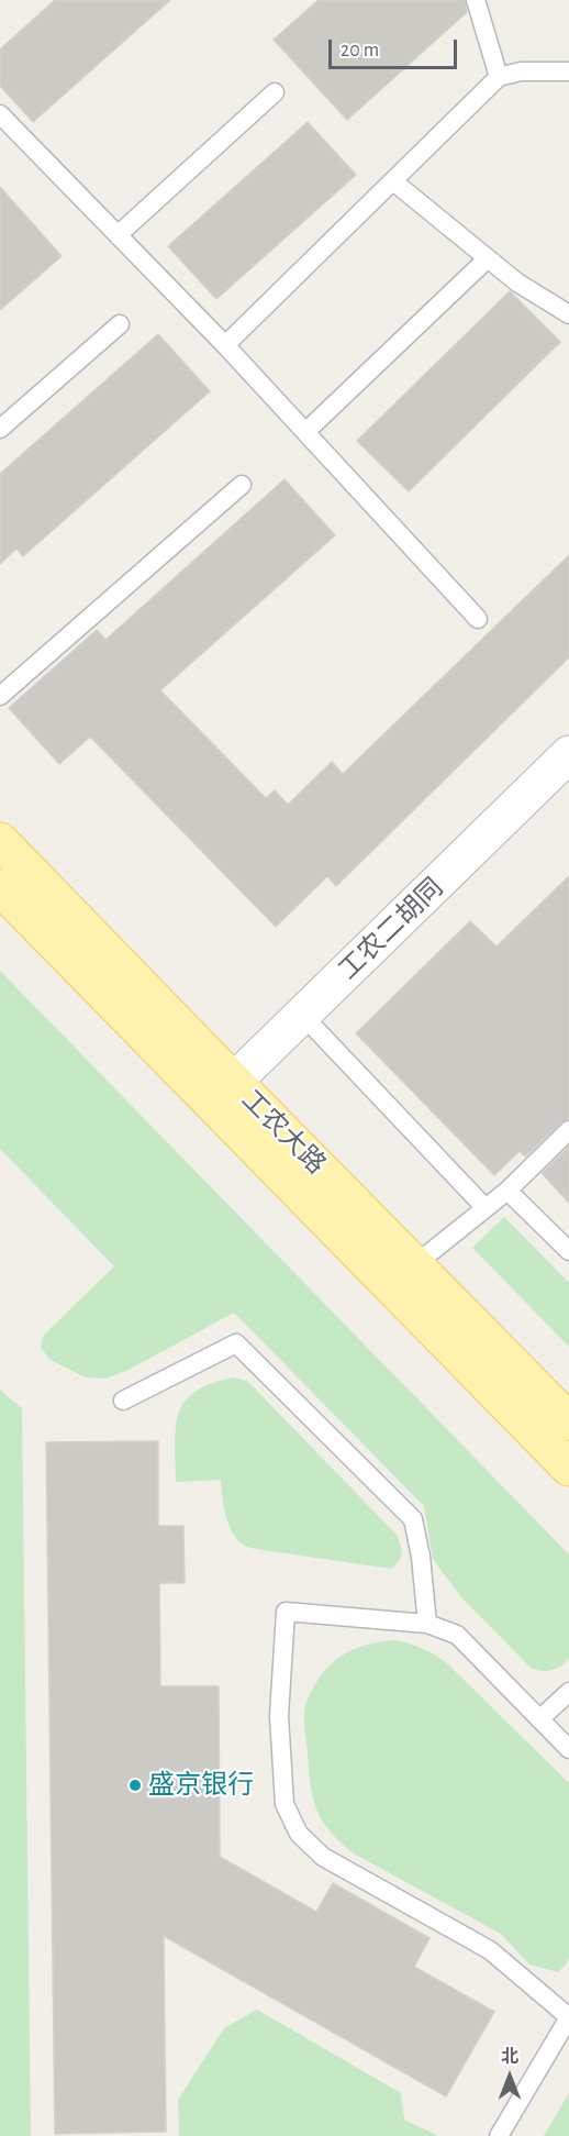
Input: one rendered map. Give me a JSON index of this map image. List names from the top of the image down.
{
  "streets": {
    "main road": ["工农大路"],
    "street": ["工农二胡同"]
  },
  "crossings": [
    ["工农二胡同", "工农大路"]
  ],
  "places": ["盛京银行"],
  "scale_bar": "20 m",
  "north": "top"
}
